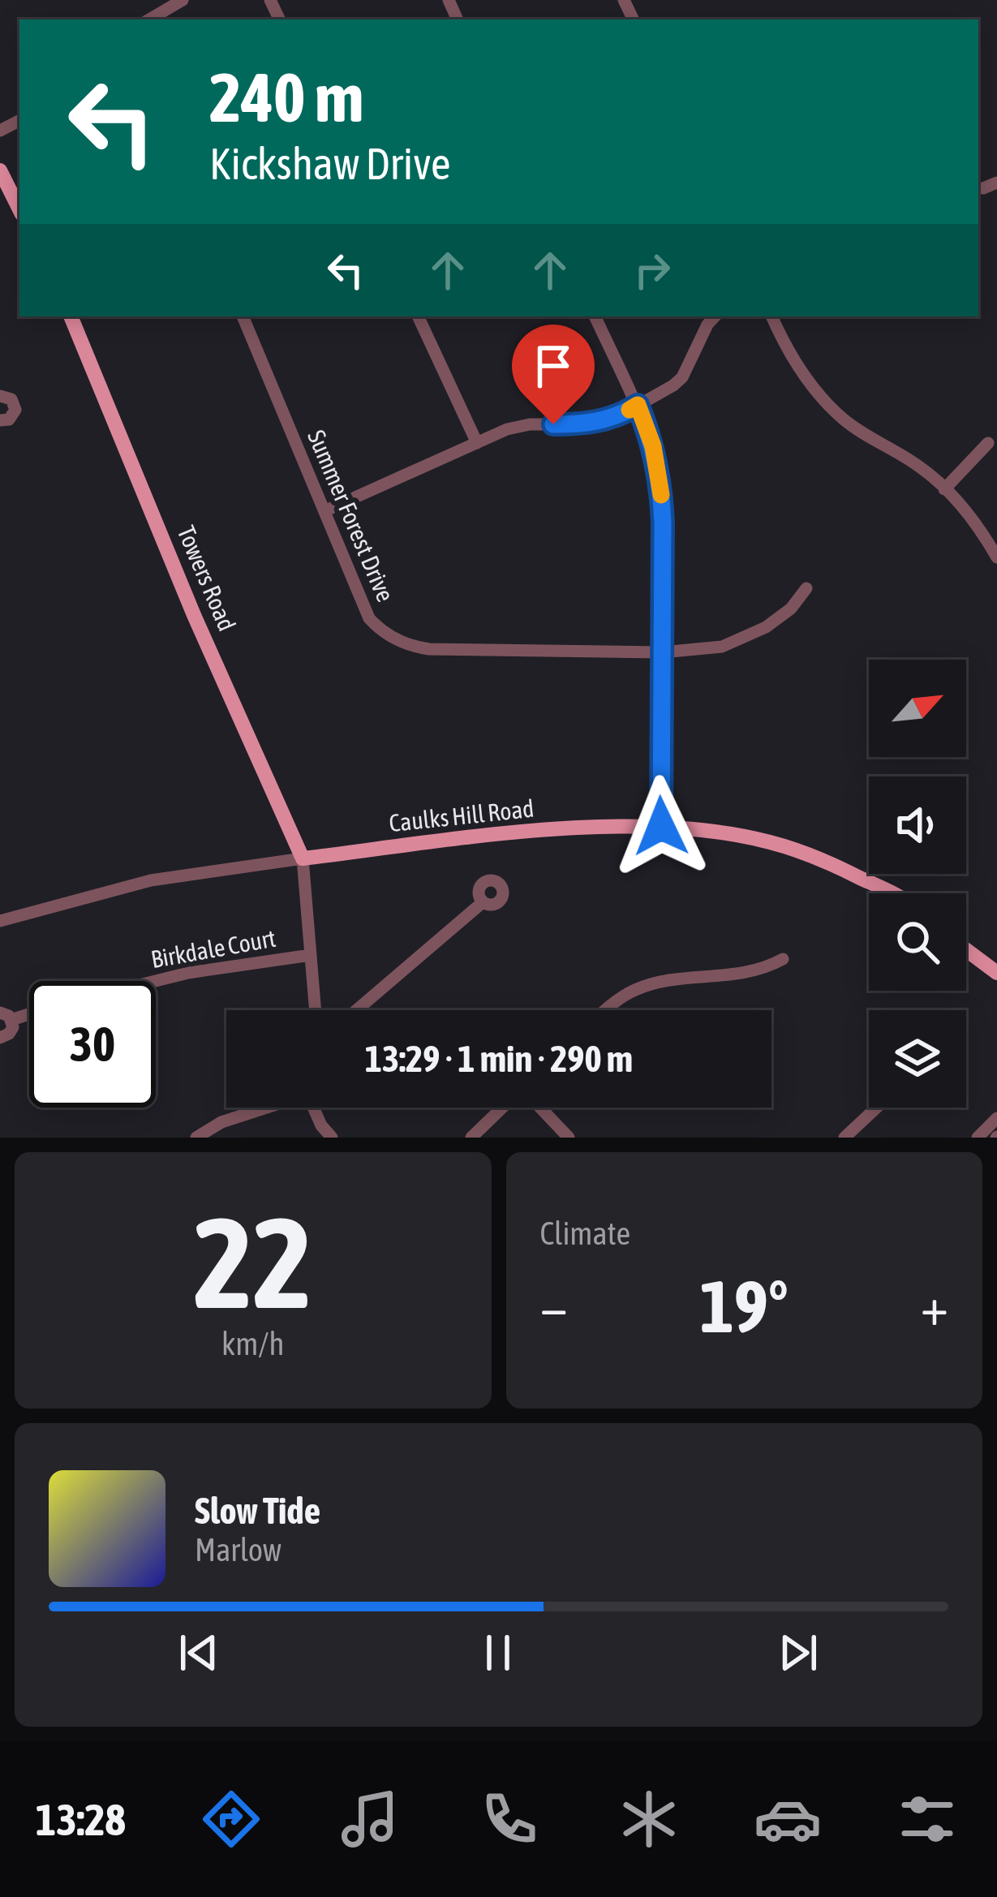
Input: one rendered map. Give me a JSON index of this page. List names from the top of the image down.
{
  "streets": {
    "main road": ["Towers Road", "Caulks Hill Road"],
    "street": ["Summer Forest Drive", "Birkdale Court"]
  },
  "crossings": [
    ["Towers Road", "Caulks Hill Road"]
  ],
  "north": "top right",
  "page": {
    "turn": ["240 m", "Kickshaw Drive"],
    "limit": "30",
    "trip": "13:29 · 1 min · 290 m",
    "tile": [
      ["22", "km/h"],
      "Climate"
    ],
    "heat": ["−", "19°", "+"],
    "song": ["Slow Tide", "Marlow"],
    "tabs": "13:28"
  }
}
